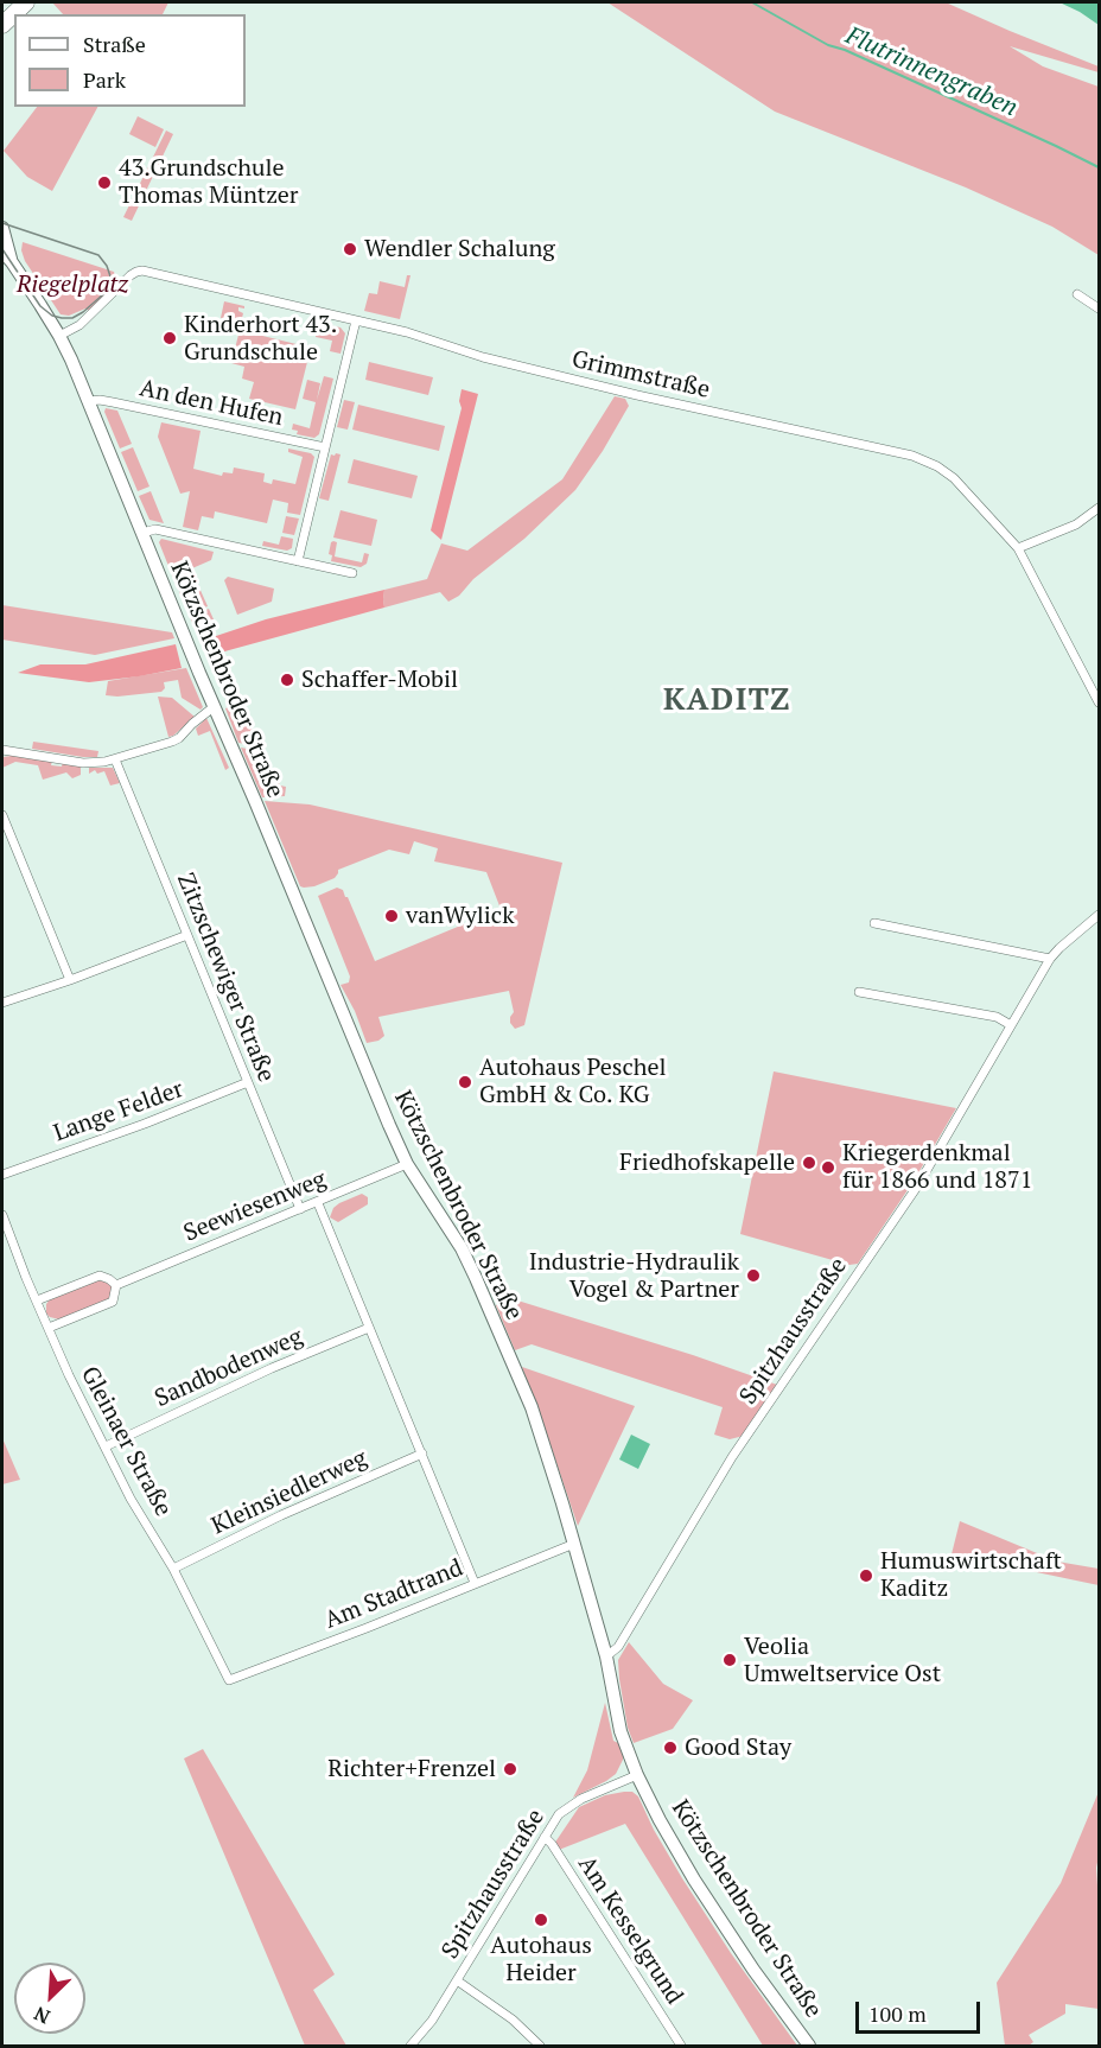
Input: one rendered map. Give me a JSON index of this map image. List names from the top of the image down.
{
  "streets": {
    "street": [
      "Grimmstraße",
      "An den Hufen",
      "Kötzschenbroder Straße",
      "Zitzschewiger Straße",
      "Lange Felder",
      "Seewiesenweg",
      "Spitzhausstraße",
      "Sandbodenweg",
      "Gleinaer Straße",
      "Kleinsiedlerweg",
      "Am Stadtrand",
      "Am Kesselgrund"
    ]
  },
  "crossings": [
    ["Grimmstraße", "Kötzschenbroder Straße"],
    ["An den Hufen", "Kötzschenbroder Straße"],
    ["Kötzschenbroder Straße", "Seewiesenweg"],
    ["Kötzschenbroder Straße", "Spitzhausstraße"],
    ["Kötzschenbroder Straße", "Am Stadtrand"],
    ["Zitzschewiger Straße", "Lange Felder"],
    ["Zitzschewiger Straße", "Seewiesenweg"],
    ["Seewiesenweg", "Gleinaer Straße"],
    ["Spitzhausstraße", "Am Kesselgrund"],
    ["Sandbodenweg", "Gleinaer Straße"],
    ["Gleinaer Straße", "Kleinsiedlerweg"],
    ["Gleinaer Straße", "Am Stadtrand"]
  ],
  "districts": ["KADITZ"],
  "water": ["Flutrinnengraben"],
  "parks": ["Riegelplatz"],
  "places": [
    "43.Grundschule Thomas Müntzer",
    "Wendler Schalung",
    "Kinderhort 43. Grundschule",
    "Schaffer-Mobil",
    "vanWylick",
    "Autohaus Peschel GmbH & Co. KG",
    "Friedhofskapelle",
    "Kriegerdenkmal für 1866 und 1871",
    "Industrie-Hydraulik Vogel & Partner",
    "Humuswirtschaft Kaditz",
    "Veolia Umweltservice Ost",
    "Good Stay",
    "Richter+Frenzel",
    "Autohaus Heider"
  ],
  "legend": ["Straße", "Park"],
  "scale_bar": "100 m",
  "north": "bottom left"
}
